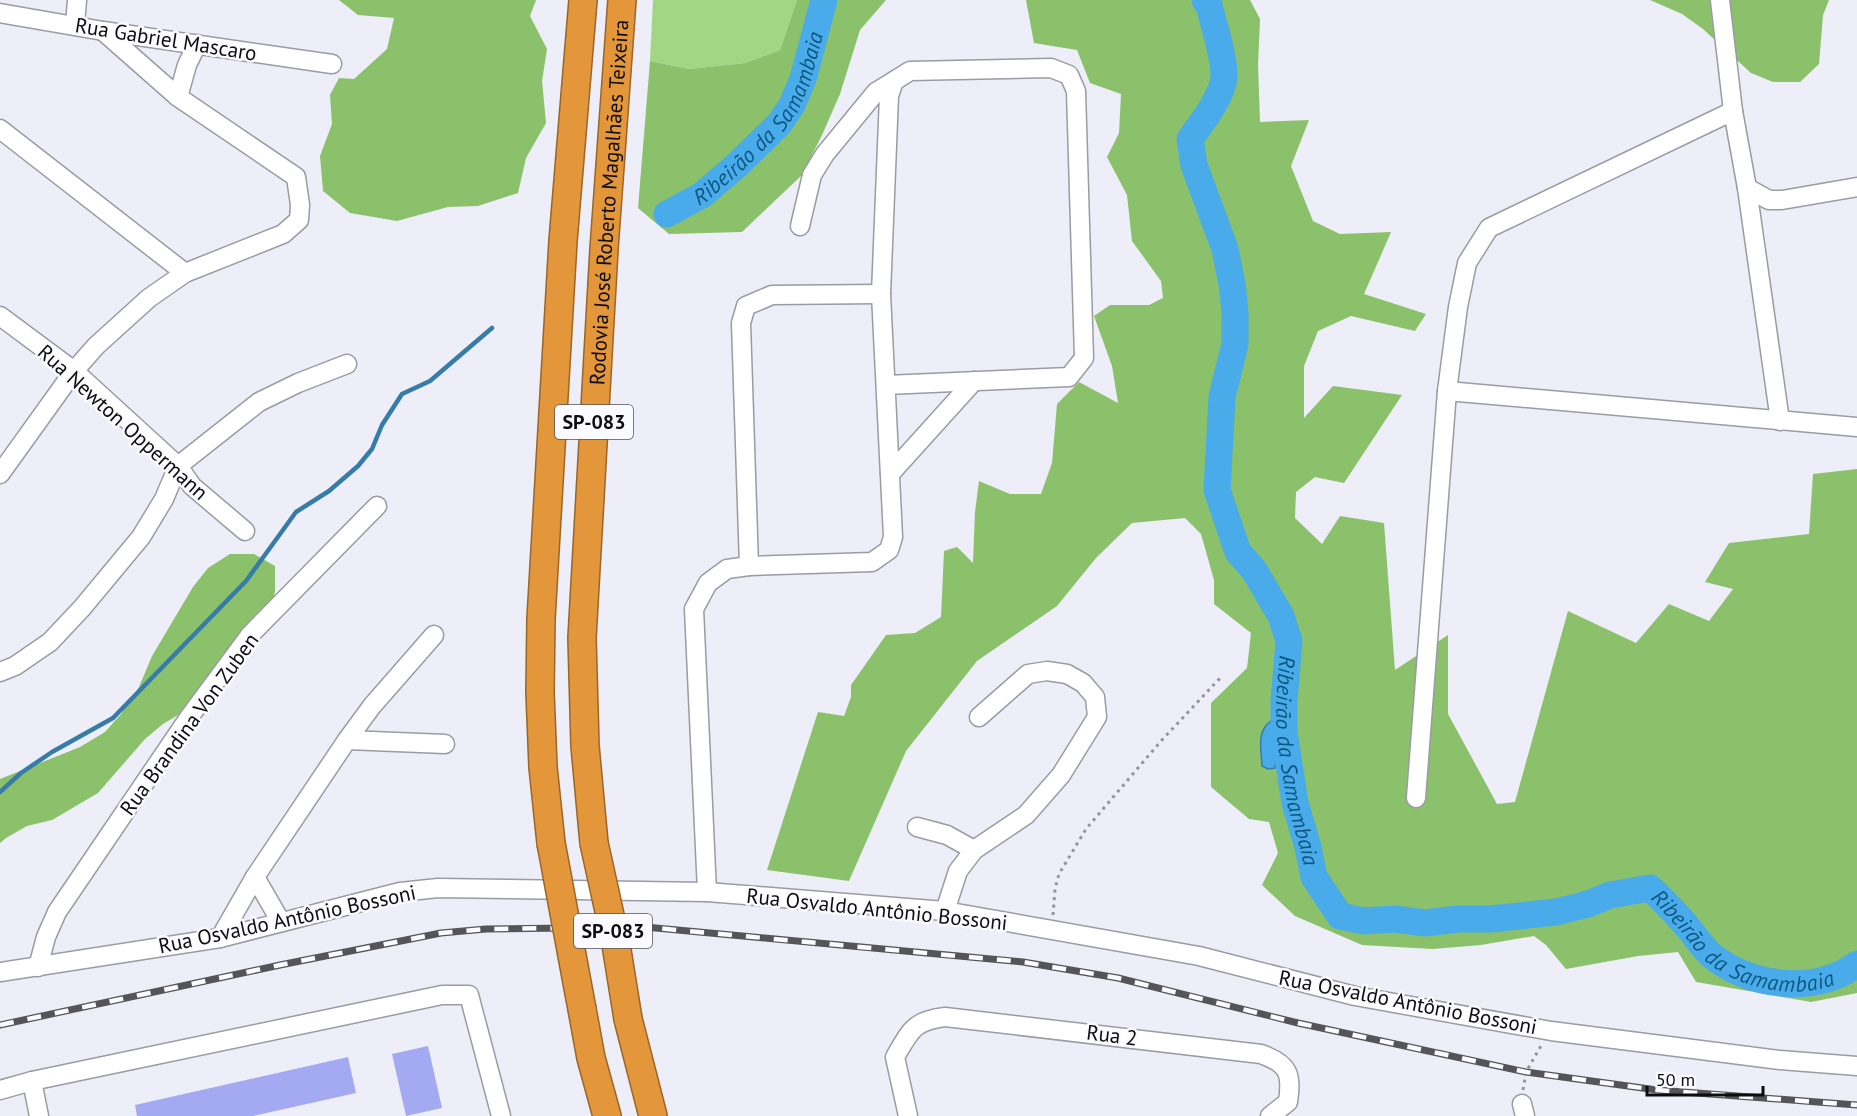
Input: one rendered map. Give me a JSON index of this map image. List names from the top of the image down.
{
  "streets": {
    "highway": ["Rodovia José Roberto Magalhães Teixeira", "SP-083"],
    "street": [
      "Rua Gabriel Mascaro",
      "Rua Newton Oppermann",
      "Rua Brandina Von Zuben",
      "Rua Osvaldo Antônio Bossoni",
      "Rua 2"
    ]
  },
  "crossings": [
    ["Rua Brandina Von Zuben", "Rua Osvaldo Antônio Bossoni"]
  ],
  "water": ["Ribeirão da Samambaia"],
  "scale_bar": "50 m"
}
